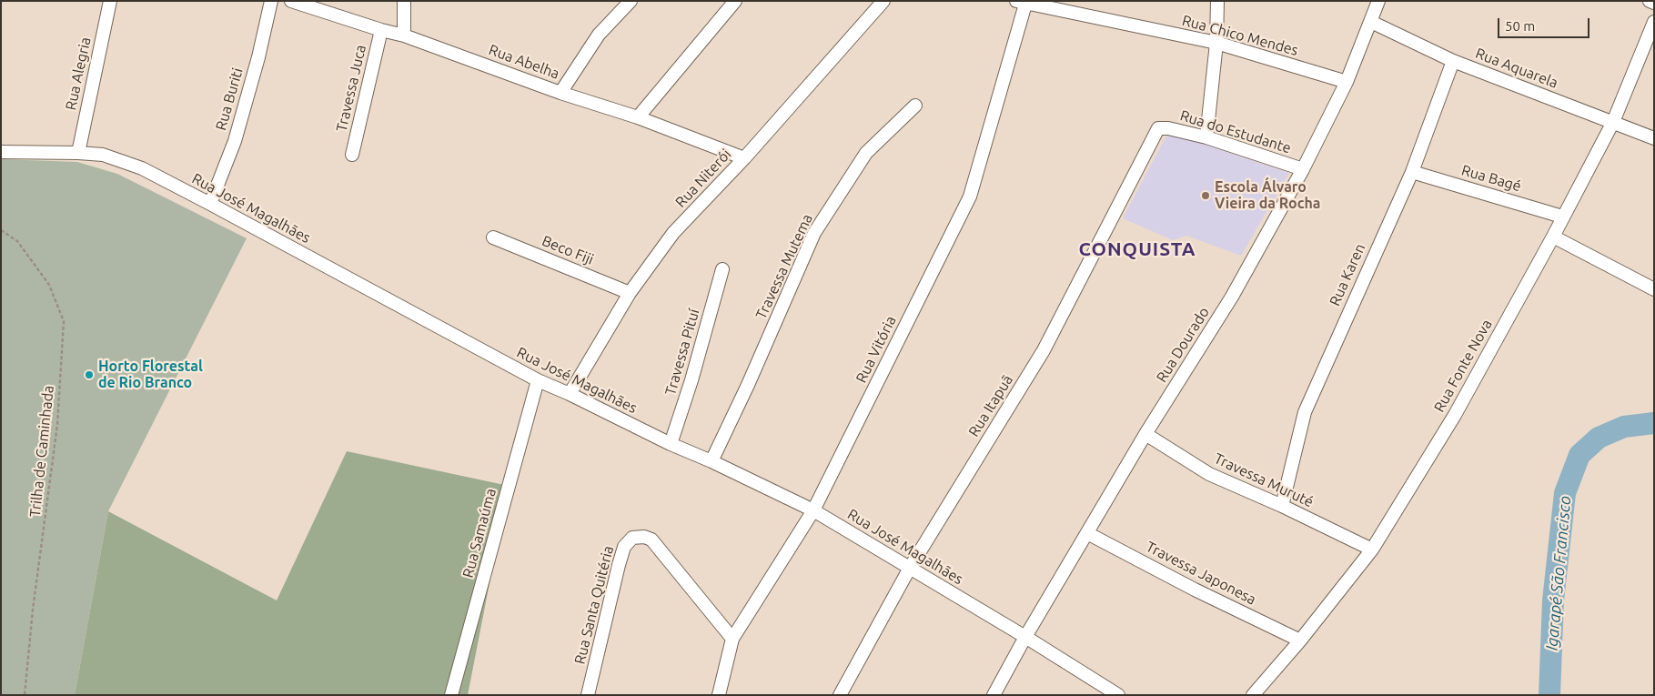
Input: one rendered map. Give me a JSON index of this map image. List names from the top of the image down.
{
  "streets": {
    "street": [
      "Rua Chico Mendes",
      "Rua Abelha",
      "Rua Aquarela",
      "Rua Alegria",
      "Travessa Juca",
      "Rua Buriti",
      "Rua do Estudante",
      "Rua Niterói",
      "Rua Bagé",
      "Rua José Magalhães",
      "Beco Fiji",
      "Travessa Mutema",
      "Rua Karen",
      "Rua Dourado",
      "Rua Vitória",
      "Travessa Pituí",
      "Rua Fonte Nova",
      "Rua Itapuã",
      "Travessa Muruté",
      "Rua Samaúma",
      "Travessa Japonesa",
      "Rua Santa Quitéria"
    ],
    "path": ["Trilha de Caminhada"]
  },
  "crossings": [
    ["Rua Chico Mendes", "Rua Dourado"],
    ["Rua Chico Mendes", "Rua Vitória"],
    ["Rua Abelha", "Travessa Juca"],
    ["Rua Abelha", "Rua Niterói"],
    ["Rua Aquarela", "Rua Karen"],
    ["Rua Aquarela", "Rua Dourado"],
    ["Rua Aquarela", "Rua Fonte Nova"],
    ["Rua Alegria", "Rua José Magalhães"],
    ["Rua Buriti", "Rua José Magalhães"],
    ["Rua do Estudante", "Rua Dourado"],
    ["Rua do Estudante", "Rua Itapuã"],
    ["Rua Niterói", "Rua José Magalhães"],
    ["Rua Niterói", "Beco Fiji"],
    ["Rua Bagé", "Rua Karen"],
    ["Rua Bagé", "Rua Fonte Nova"],
    ["Rua José Magalhães", "Travessa Mutema"],
    ["Rua José Magalhães", "Rua Dourado"],
    ["Rua José Magalhães", "Rua Vitória"],
    ["Rua José Magalhães", "Travessa Pituí"],
    ["Rua José Magalhães", "Rua Itapuã"],
    ["Rua José Magalhães", "Rua Samaúma"],
    ["Rua Karen", "Travessa Muruté"],
    ["Rua Dourado", "Travessa Muruté"],
    ["Rua Dourado", "Travessa Japonesa"],
    ["Rua Vitória", "Rua Santa Quitéria"],
    ["Rua Fonte Nova", "Travessa Muruté"],
    ["Rua Fonte Nova", "Travessa Japonesa"]
  ],
  "districts": ["CONQUISTA"],
  "water": ["Igarapé São Francisco"],
  "places": ["Escola Álvaro Vieira da Rocha", "Horto Florestal de Rio Branco"],
  "scale_bar": "50 m"
}
